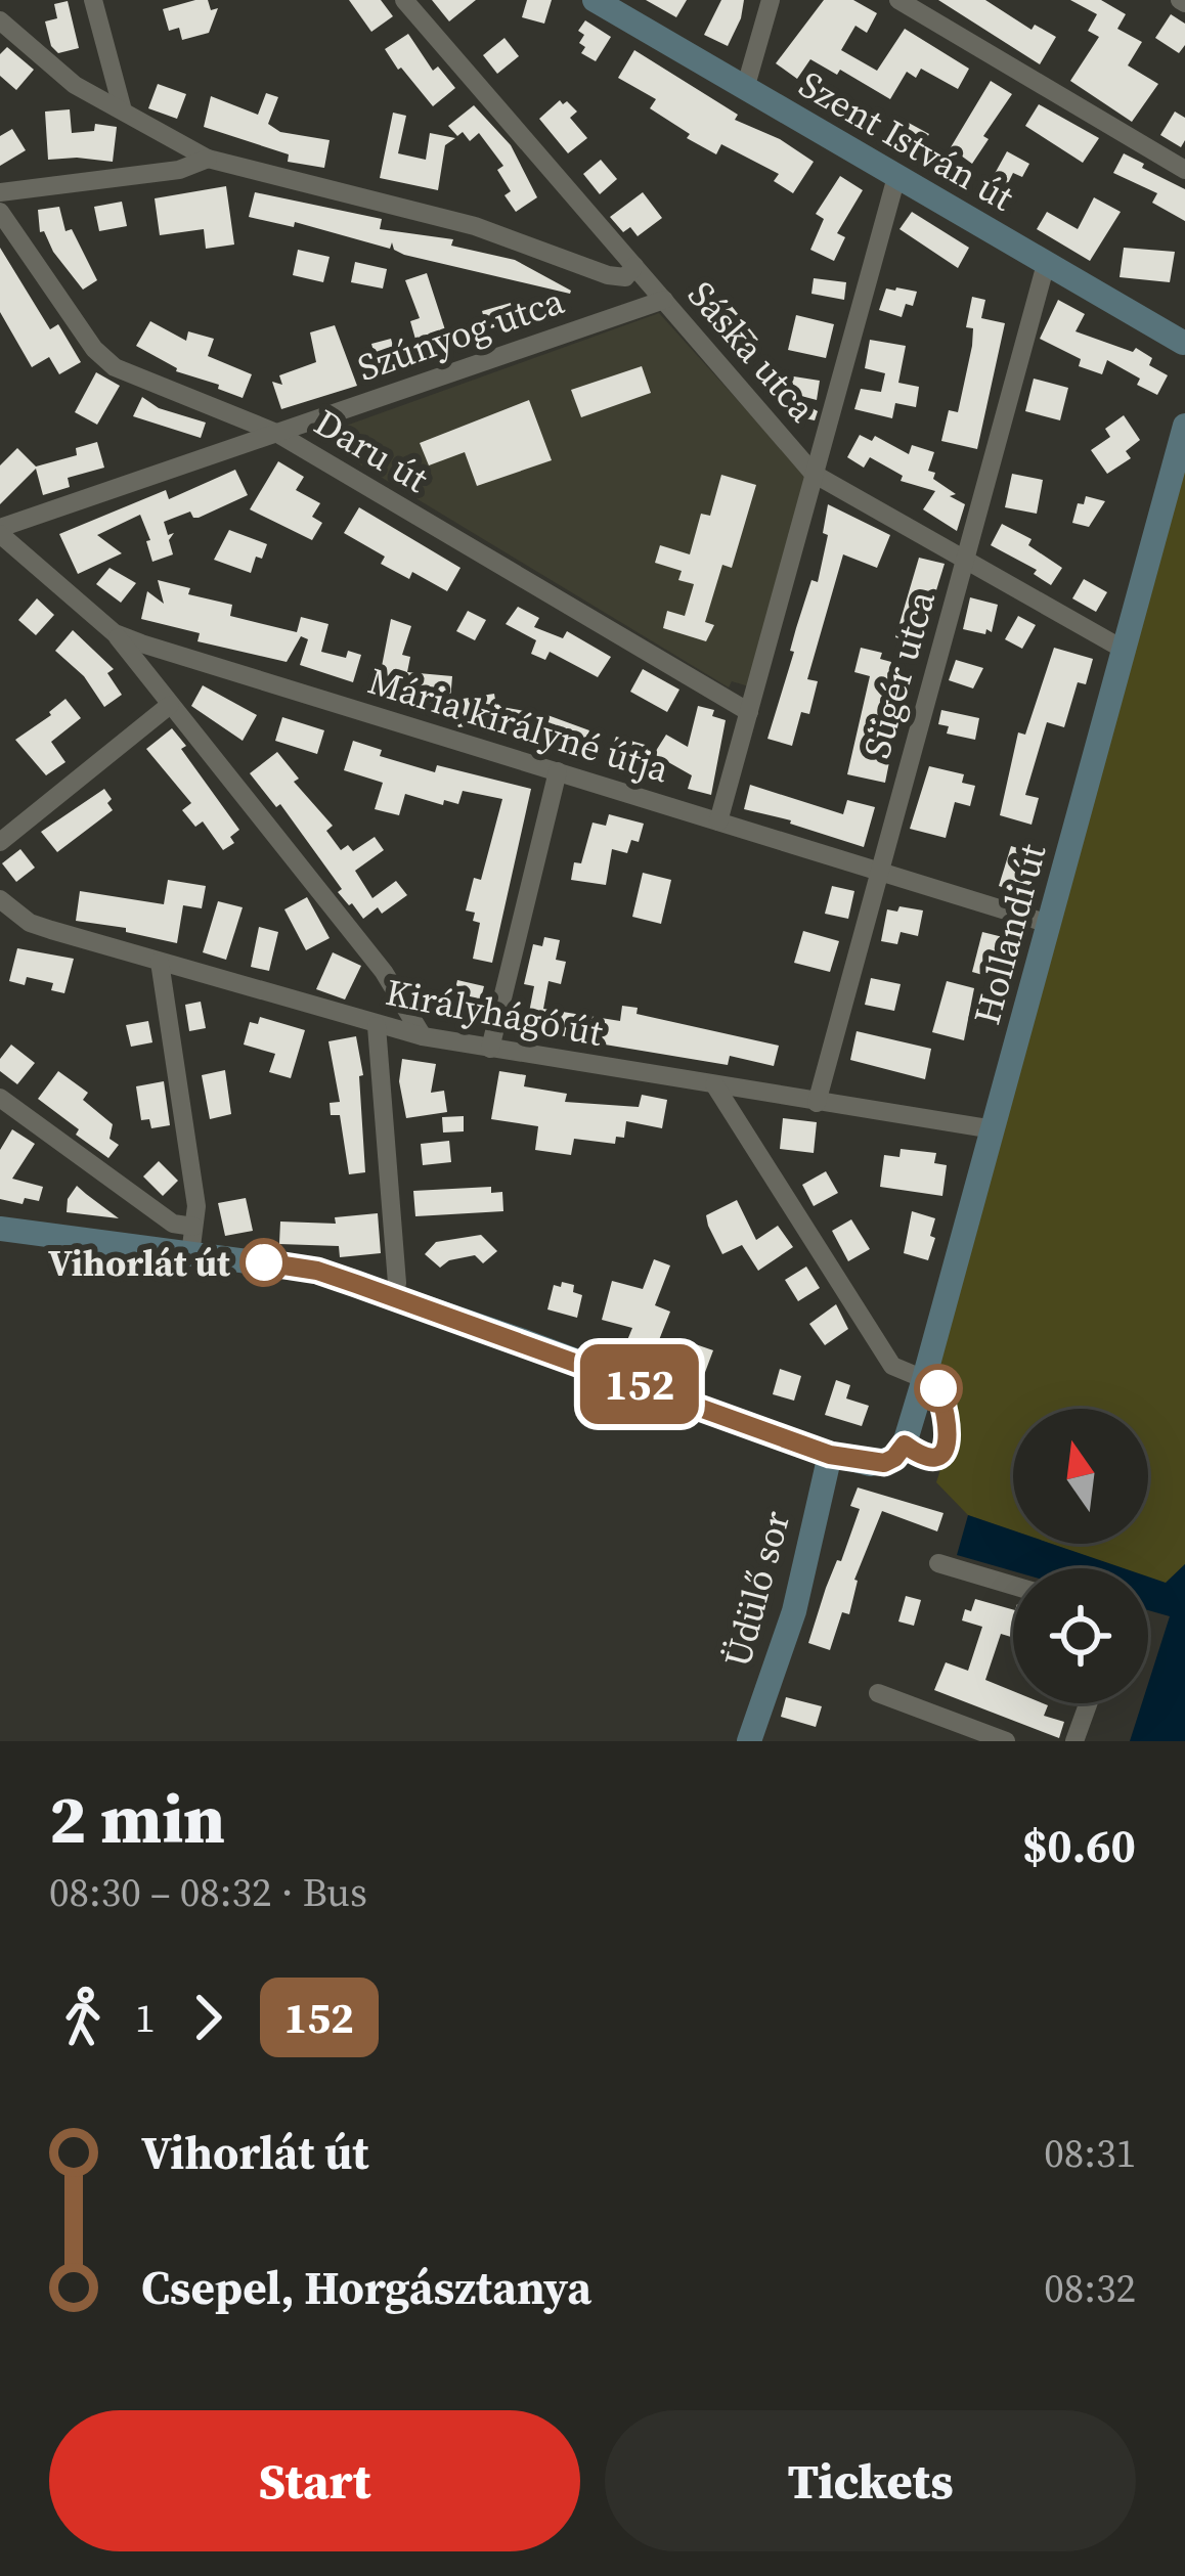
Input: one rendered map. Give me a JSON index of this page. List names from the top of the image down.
{
  "streets": {
    "street": [
      "Szent István út",
      "Szúnyog utca",
      "Sáska utca",
      "Daru út",
      "Sügér utca",
      "Mária királyné útja",
      "Hollandi út",
      "Királyhágó út",
      "Üdülő sor"
    ]
  },
  "crossings": [
    ["Szent István út", "Sügér utca"],
    ["Szúnyog utca", "Sáska utca"],
    ["Szúnyog utca", "Daru út"],
    ["Szúnyog utca", "Mária királyné útja"],
    ["Sáska utca", "Sügér utca"],
    ["Sáska utca", "Hollandi út"],
    ["Sügér utca", "Mária királyné útja"],
    ["Sügér utca", "Királyhágó út"],
    ["Mária királyné útja", "Hollandi út"],
    ["Hollandi út", "Királyhágó út"],
    ["Hollandi út", "Üdülő sor"]
  ],
  "places": ["Vihorlát út"],
  "lines": ["bus line 152"],
  "north": "top",
  "page": {
    "on_map": "152",
    "heading": ["2 min", "08:30 – 08:32 · Bus", "$0.60"],
    "legs": ["1", "152"],
    "list": [
      {
        "name": "Vihorlát út",
        "value": "08:31"
      },
      {
        "name": "Csepel, Horgásztanya",
        "value": "08:32"
      }
    ],
    "buttons": ["Start", "Tickets"]
  }
}
